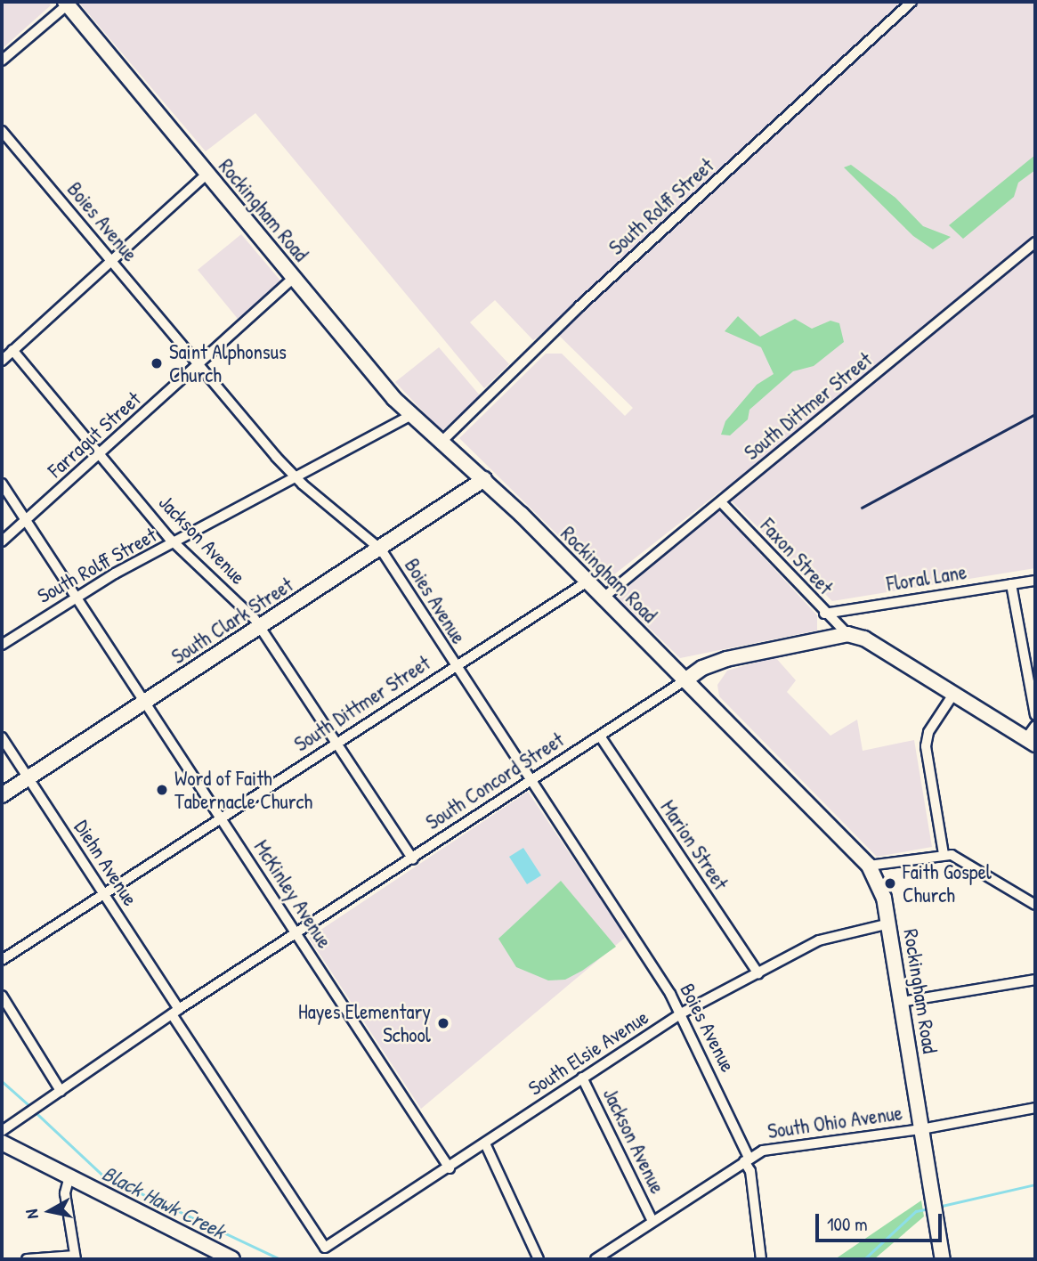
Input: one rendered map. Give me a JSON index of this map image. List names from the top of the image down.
{
  "streets": {
    "street": [
      "South Rolff Street",
      "Rockingham Road",
      "Boies Avenue",
      "South Dittmer Street",
      "Farragut Street",
      "Jackson Avenue",
      "Faxon Street",
      "Floral Lane",
      "South Clark Street",
      "South Concord Street",
      "Marion Street",
      "Diehn Avenue",
      "McKinley Avenue",
      "South Elsie Avenue",
      "South Ohio Avenue"
    ]
  },
  "crossings": [
    ["South Rolff Street", "Rockingham Road"],
    ["South Rolff Street", "Boies Avenue"],
    ["South Rolff Street", "Jackson Avenue"],
    ["South Rolff Street", "McKinley Avenue"],
    ["Rockingham Road", "South Dittmer Street"],
    ["Rockingham Road", "Farragut Street"],
    ["Rockingham Road", "South Clark Street"],
    ["Rockingham Road", "South Concord Street"],
    ["Rockingham Road", "South Elsie Avenue"],
    ["Rockingham Road", "South Ohio Avenue"],
    ["Boies Avenue", "South Dittmer Street"],
    ["Boies Avenue", "Farragut Street"],
    ["Boies Avenue", "South Clark Street"],
    ["Boies Avenue", "South Concord Street"],
    ["Boies Avenue", "South Elsie Avenue"],
    ["Boies Avenue", "South Ohio Avenue"],
    ["South Dittmer Street", "Jackson Avenue"],
    ["South Dittmer Street", "Faxon Street"],
    ["South Dittmer Street", "Diehn Avenue"],
    ["South Dittmer Street", "McKinley Avenue"],
    ["Farragut Street", "Jackson Avenue"],
    ["Farragut Street", "McKinley Avenue"],
    ["Jackson Avenue", "South Clark Street"],
    ["Jackson Avenue", "South Concord Street"],
    ["Jackson Avenue", "South Elsie Avenue"],
    ["Jackson Avenue", "South Ohio Avenue"],
    ["Faxon Street", "Floral Lane"],
    ["Faxon Street", "South Concord Street"],
    ["South Clark Street", "Diehn Avenue"],
    ["South Clark Street", "McKinley Avenue"],
    ["South Concord Street", "Marion Street"],
    ["South Concord Street", "Diehn Avenue"],
    ["South Concord Street", "McKinley Avenue"],
    ["Marion Street", "South Elsie Avenue"],
    ["Diehn Avenue", "South Elsie Avenue"],
    ["McKinley Avenue", "South Elsie Avenue"]
  ],
  "water": ["Black Hawk Creek"],
  "places": [
    "Saint Alphonsus Church",
    "Word of Faith Tabernacle Church",
    "Faith Gospel Church",
    "Hayes Elementary School"
  ],
  "scale_bar": "100 m",
  "north": "left"
}
